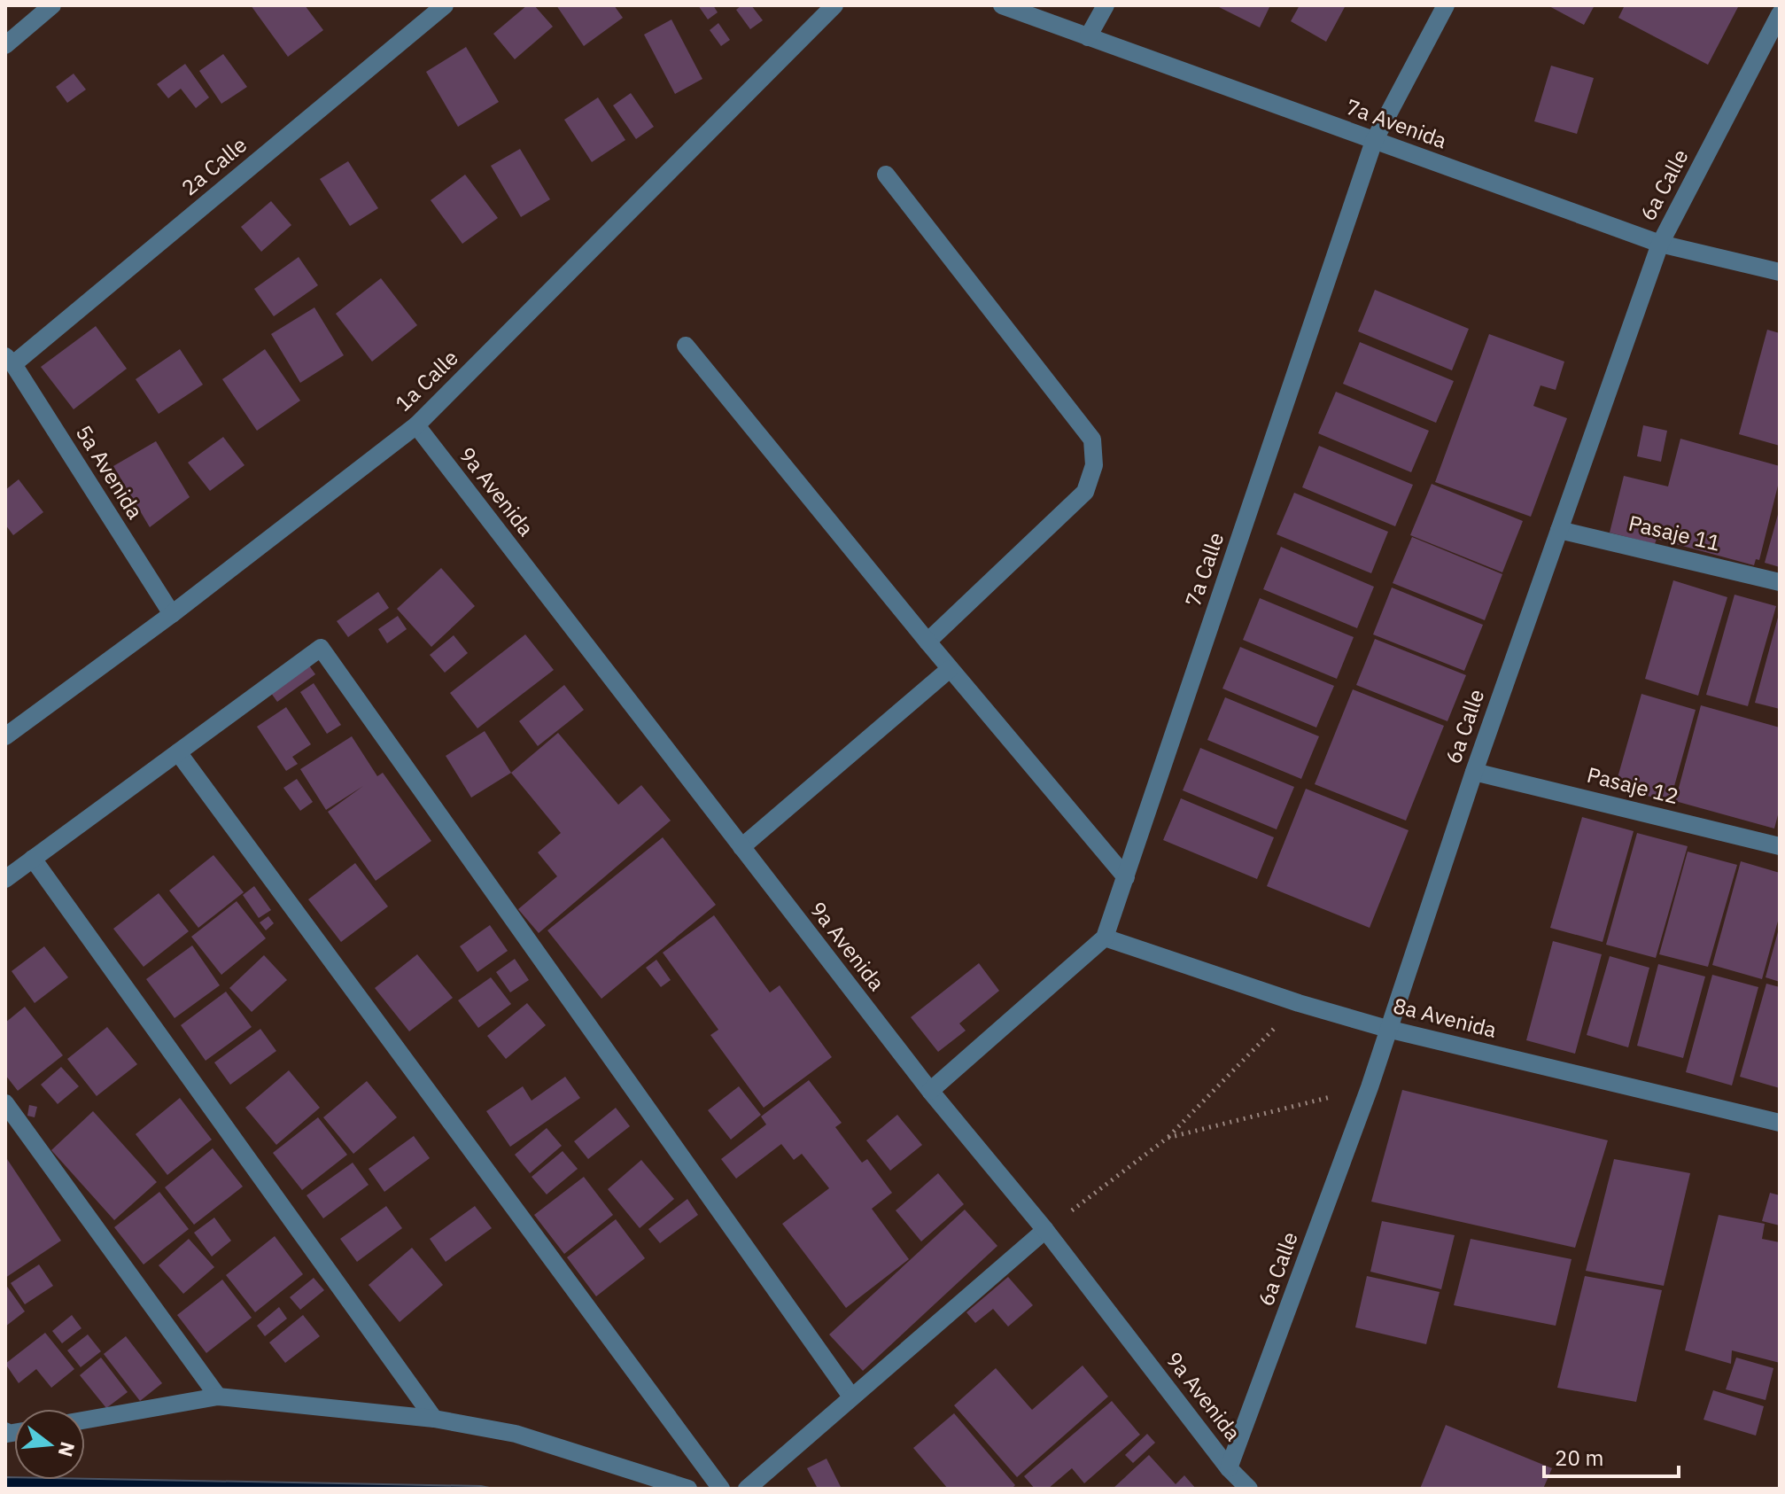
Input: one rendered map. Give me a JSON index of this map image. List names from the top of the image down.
{
  "streets": {
    "street": [
      "7a Avenida",
      "2a Calle",
      "6a Calle",
      "1a Calle",
      "5a Avenida",
      "9a Avenida",
      "Pasaje 11",
      "7a Calle",
      "Pasaje 12",
      "8a Avenida"
    ]
  },
  "crossings": [
    ["7a Avenida", "6a Calle"],
    ["7a Avenida", "7a Calle"],
    ["2a Calle", "5a Avenida"],
    ["6a Calle", "9a Avenida"],
    ["6a Calle", "Pasaje 11"],
    ["6a Calle", "Pasaje 12"],
    ["6a Calle", "8a Avenida"],
    ["1a Calle", "5a Avenida"],
    ["1a Calle", "9a Avenida"],
    ["9a Avenida", "7a Calle"],
    ["7a Calle", "8a Avenida"]
  ],
  "scale_bar": "20 m",
  "north": "right"
}
